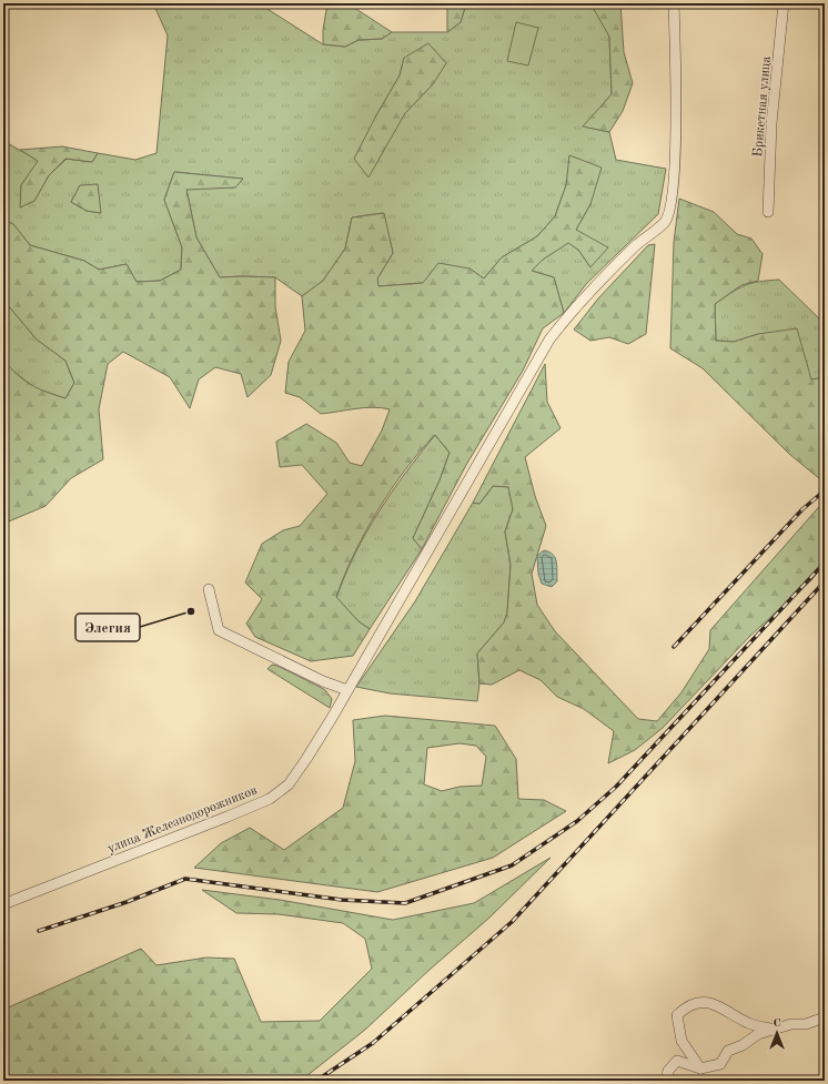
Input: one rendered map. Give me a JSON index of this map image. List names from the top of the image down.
{
  "streets": {
    "street": ["Брикетная улица", "улица Железнодорожников"]
  },
  "places": ["Элегия"],
  "north": "top"
}
